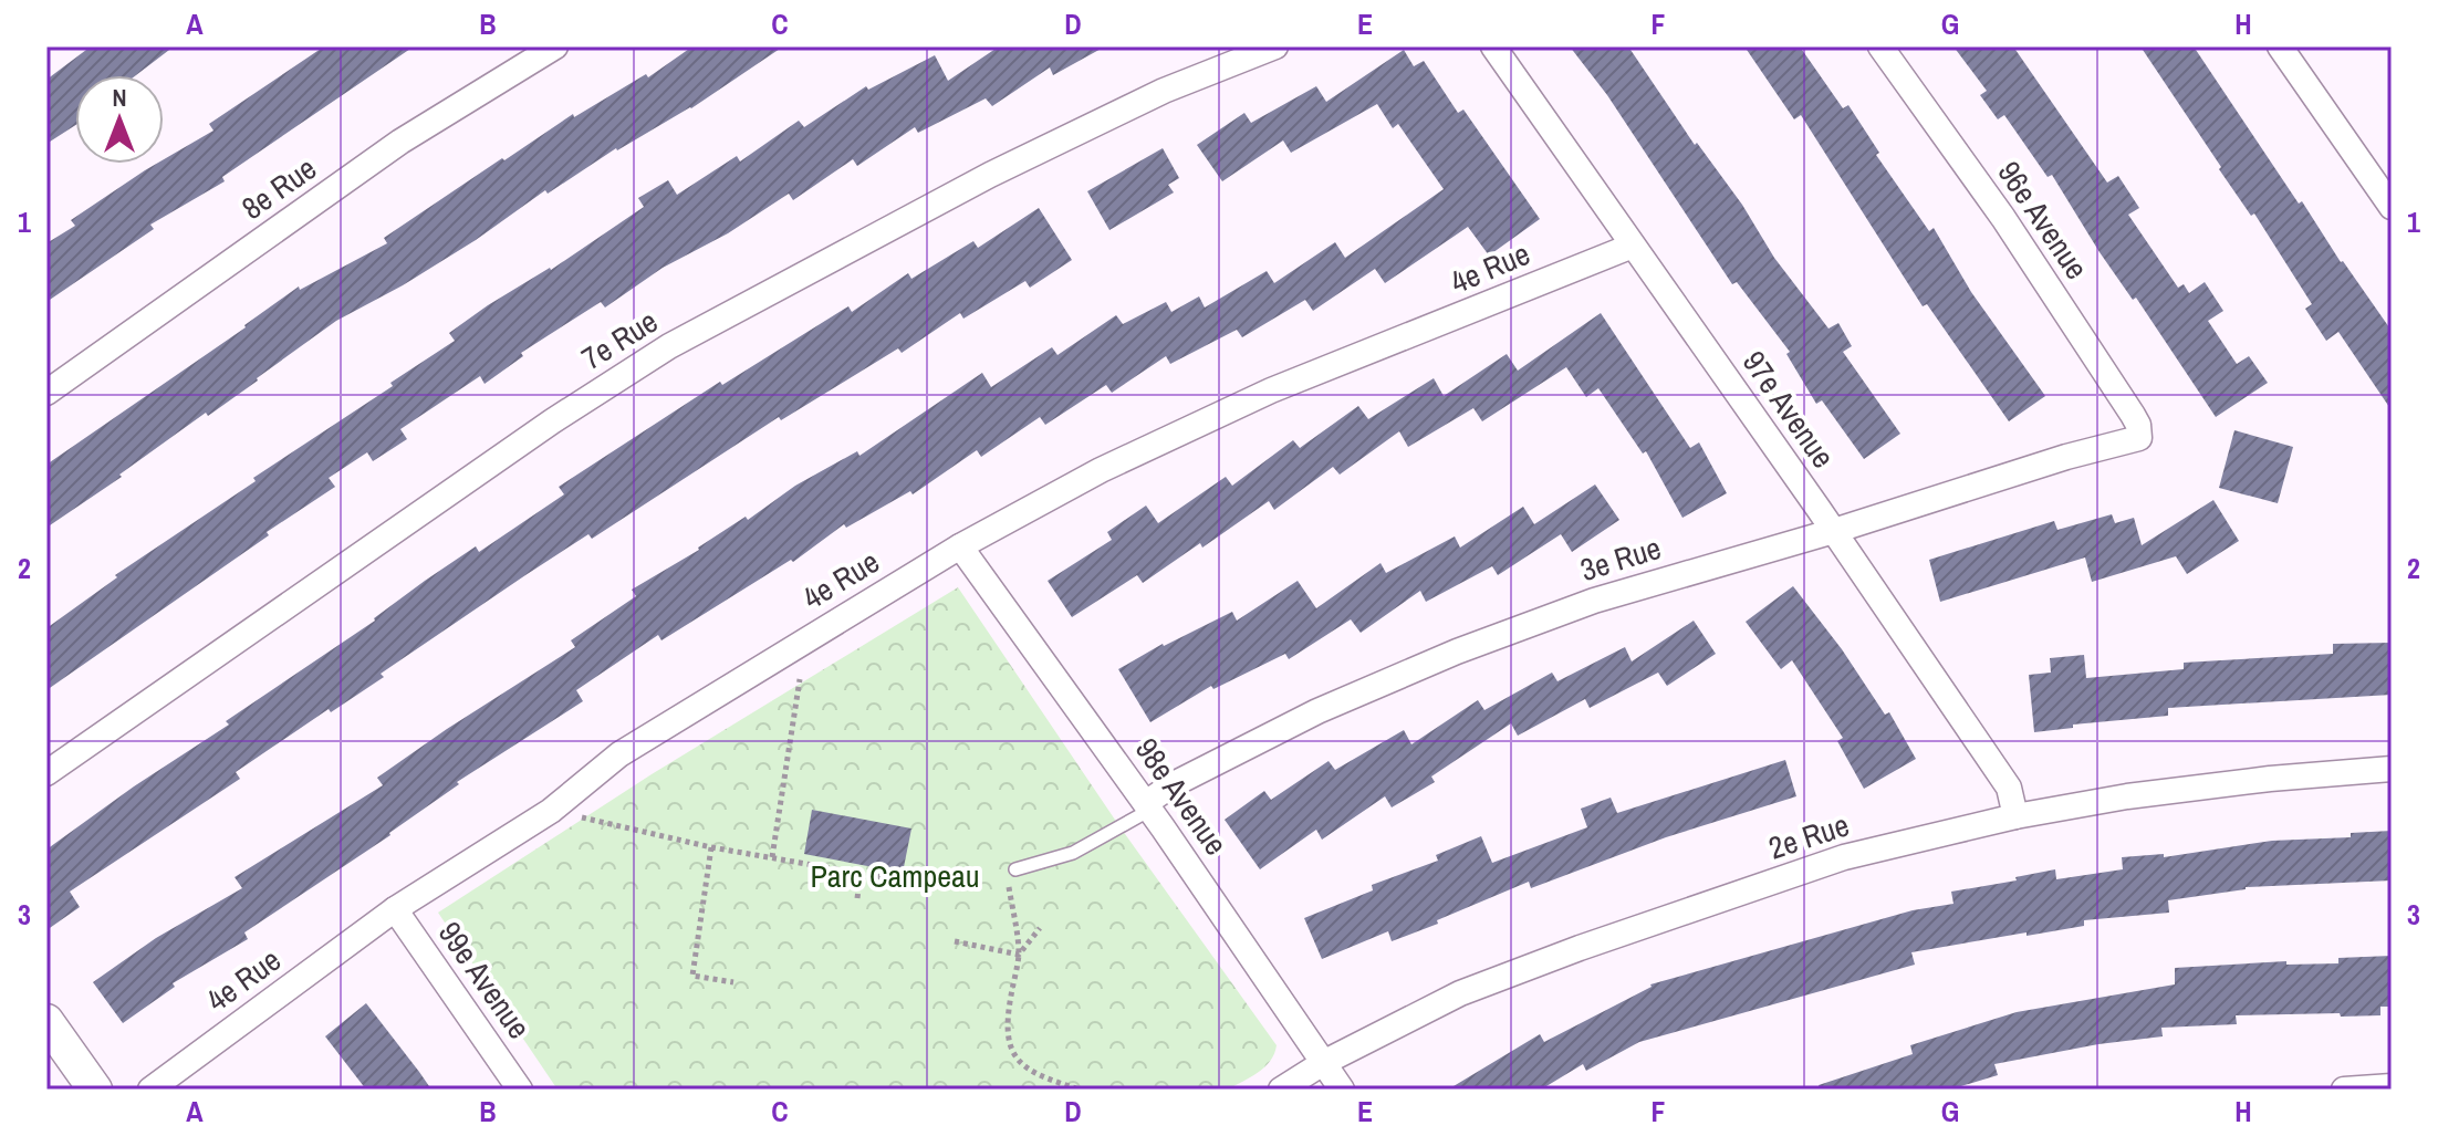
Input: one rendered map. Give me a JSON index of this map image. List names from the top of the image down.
{
  "streets": {
    "street": [
      "8e Rue",
      "96e Avenue",
      "4e Rue",
      "7e Rue",
      "97e Avenue",
      "3e Rue",
      "98e Avenue",
      "2e Rue",
      "99e Avenue"
    ]
  },
  "crossings": [
    ["96e Avenue", "3e Rue"],
    ["4e Rue", "97e Avenue"],
    ["4e Rue", "98e Avenue"],
    ["4e Rue", "99e Avenue"],
    ["97e Avenue", "3e Rue"],
    ["97e Avenue", "2e Rue"],
    ["3e Rue", "98e Avenue"],
    ["98e Avenue", "2e Rue"]
  ],
  "parks": ["Parc Campeau"],
  "north": "top",
  "grid": {
    "columns": [
      "A",
      "B",
      "C",
      "D",
      "E",
      "F",
      "G",
      "H"
    ],
    "rows": ["1", "2", "3"]
  }
}
